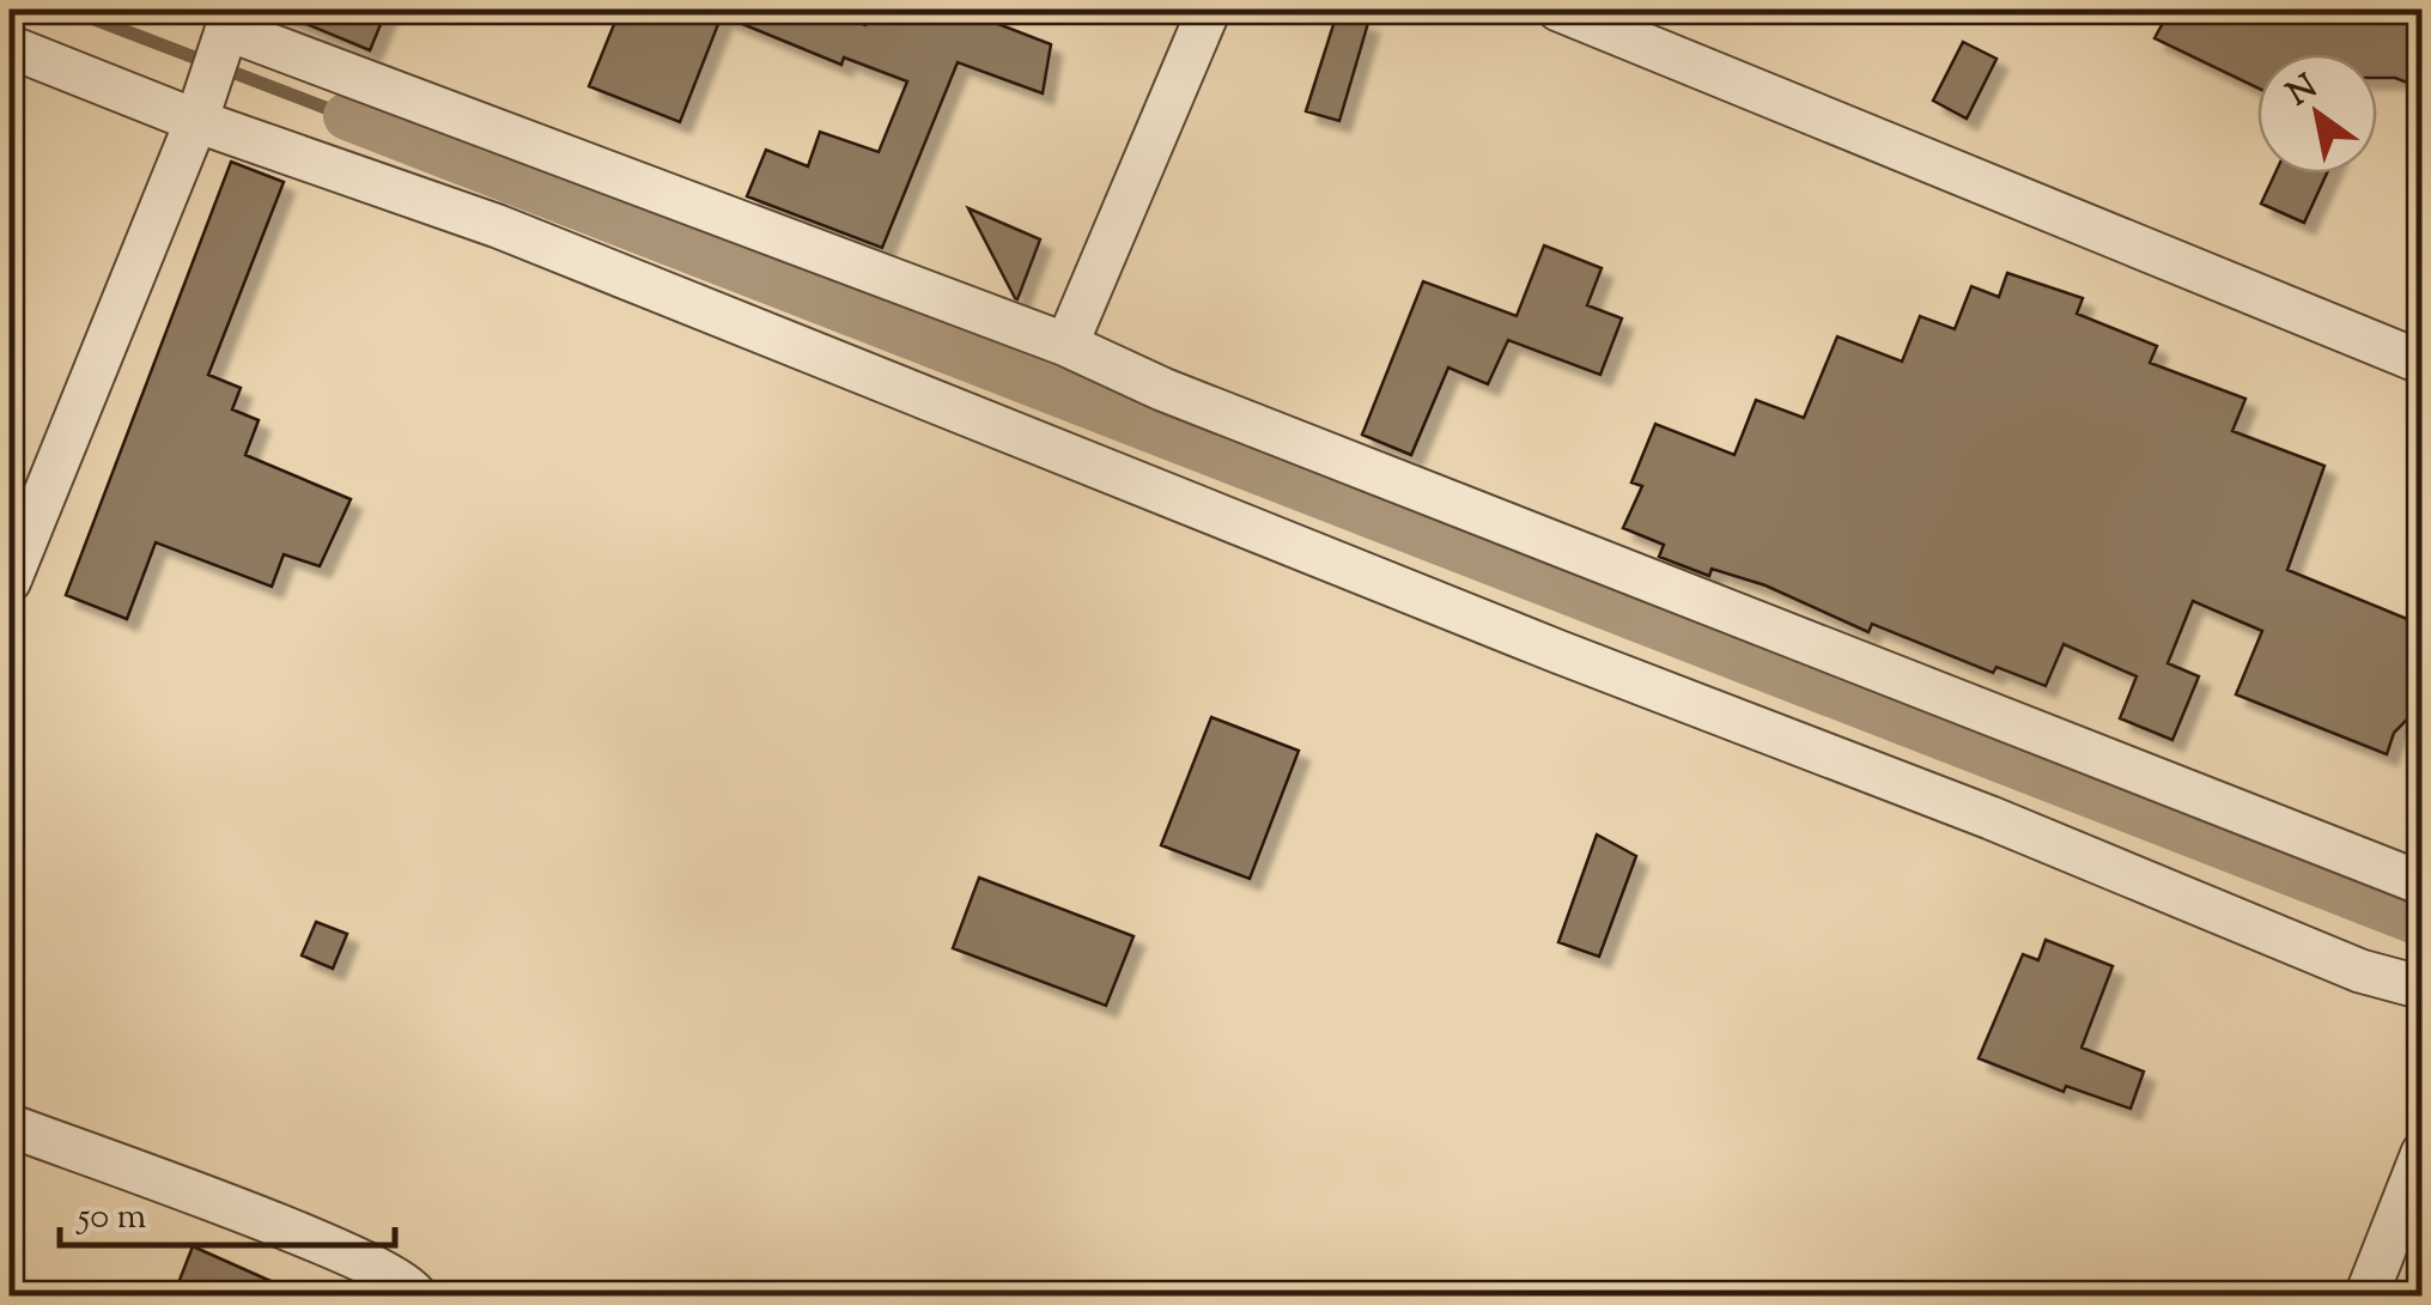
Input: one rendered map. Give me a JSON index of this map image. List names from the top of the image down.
{
  "scale_bar": "50 m",
  "north": "top left"
}
